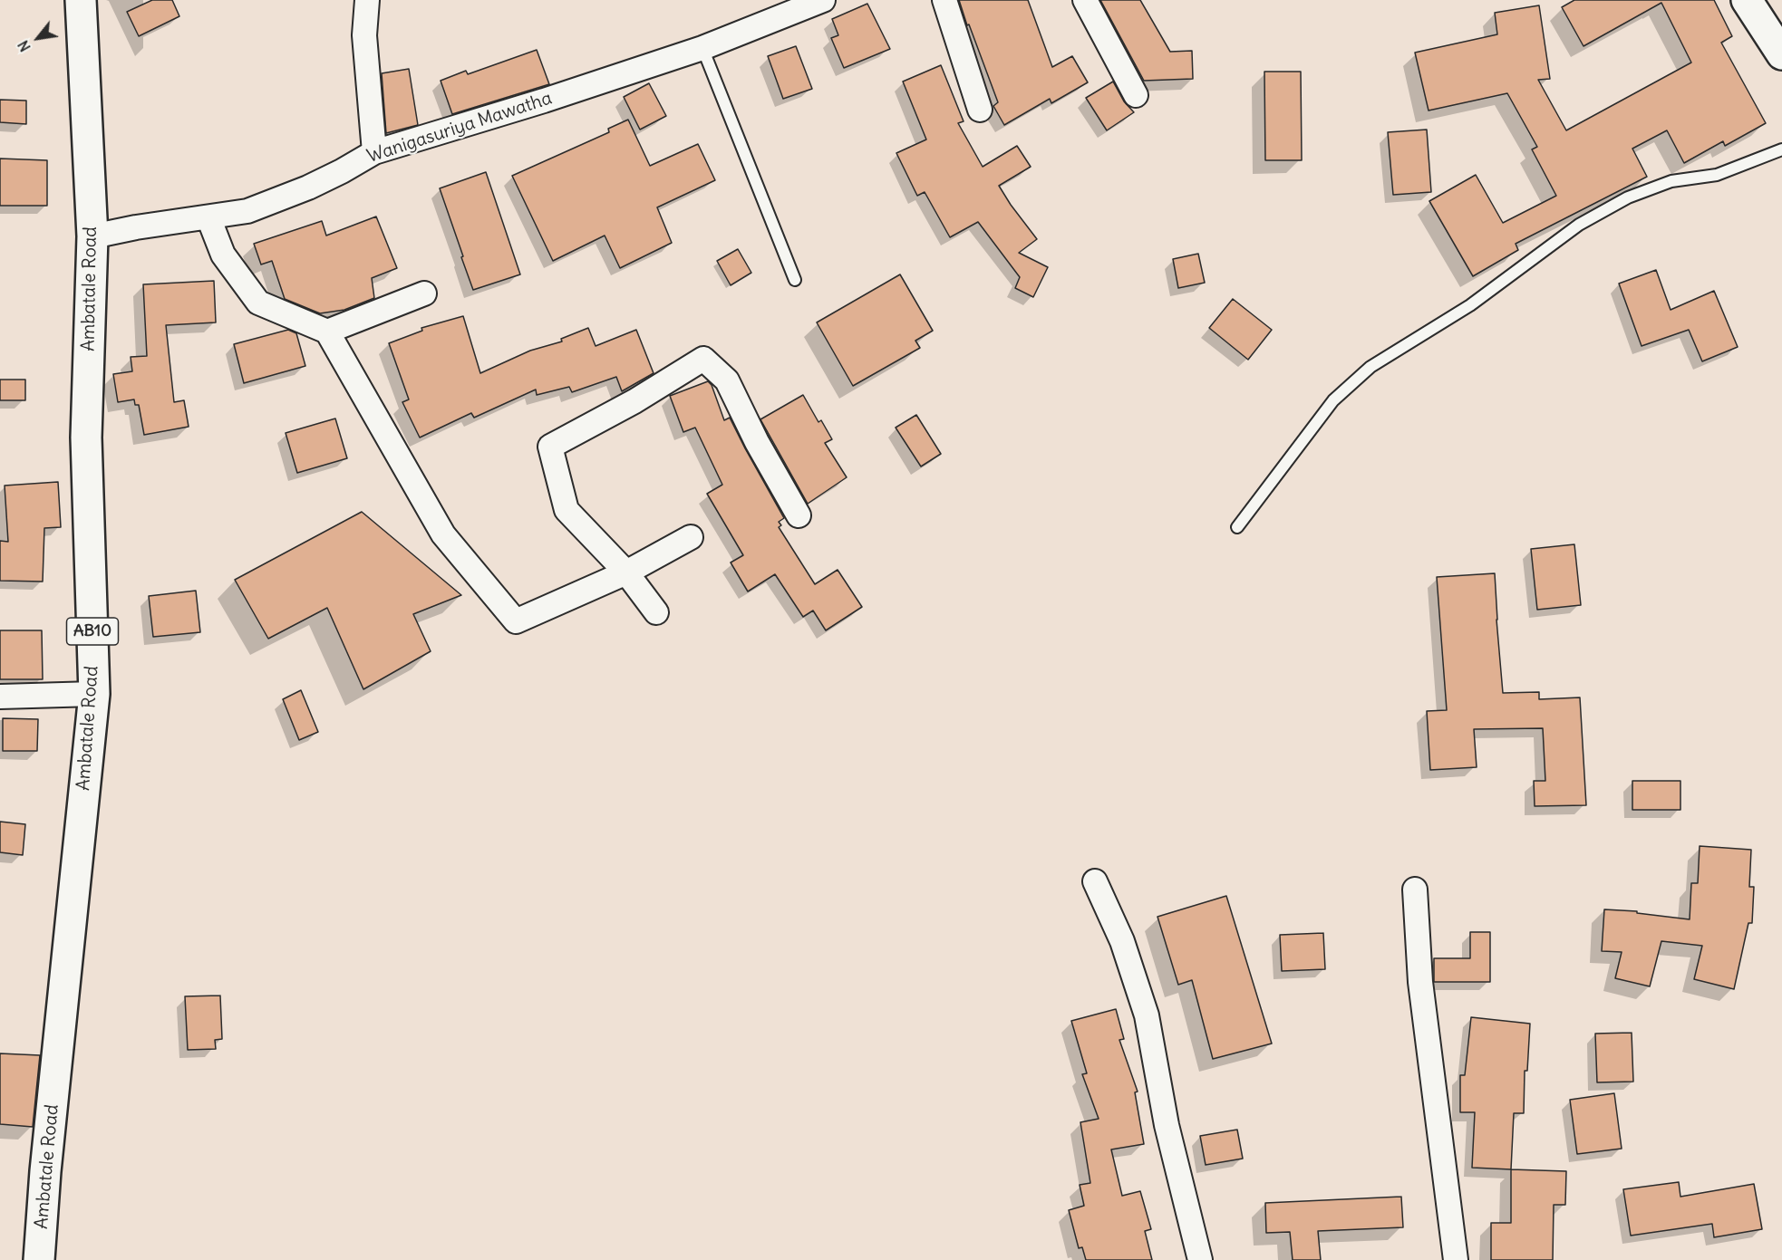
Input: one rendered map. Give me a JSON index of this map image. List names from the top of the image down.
{
  "streets": {
    "main road": ["Ambatale Road", "AB10"],
    "street": ["Wanigasuriya Mawatha"]
  },
  "crossings": [
    ["Wanigasuriya Mawatha", "Ambatale Road"]
  ],
  "north": "bottom left"
}
